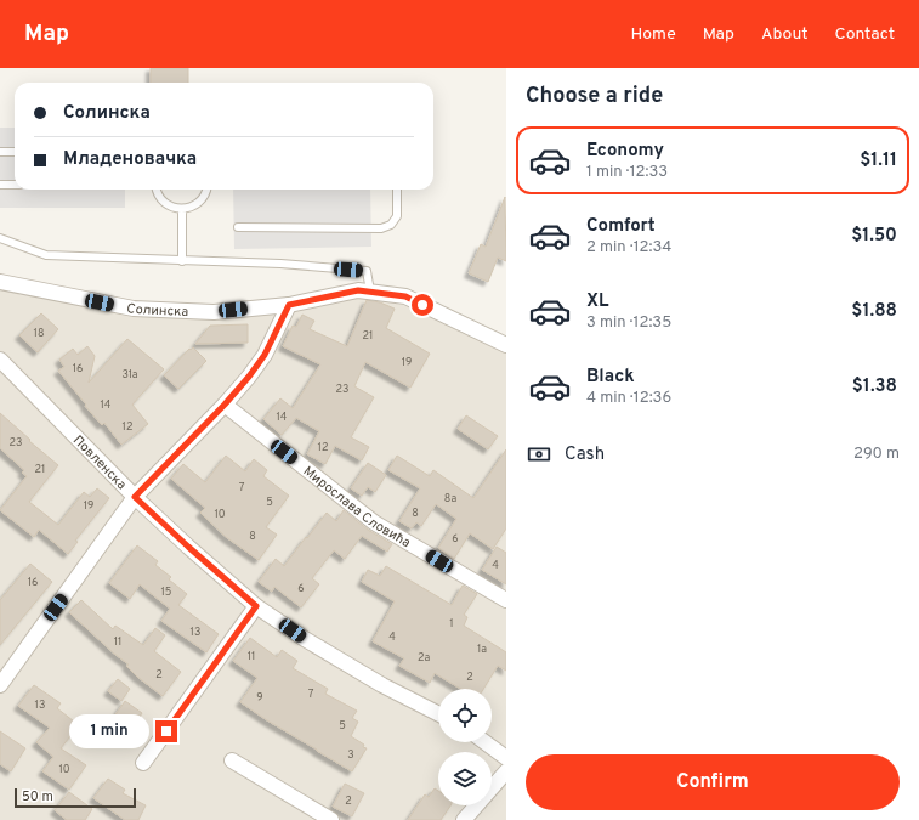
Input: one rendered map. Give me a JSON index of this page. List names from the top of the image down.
{
  "streets": {
    "street": ["Солинска", "Повленска", "Мирослава Словића"]
  },
  "house_numbers": [
    "18",
    "21",
    "19",
    "16",
    "31a",
    "23",
    "14",
    "14",
    "12",
    "23",
    "12",
    "21",
    "7",
    "8a",
    "5",
    "19",
    "8",
    "10",
    "8",
    "6",
    "4",
    "16",
    "6",
    "15",
    "1",
    "13",
    "4",
    "11",
    "1a",
    "11",
    "2a",
    "2",
    "2",
    "7",
    "9",
    "13",
    "5",
    "3",
    "10",
    "2"
  ],
  "scale_bar": "50 m",
  "page": {
    "header": "Map",
    "nav": [
      "Home",
      "Map",
      "About",
      "Contact"
    ],
    "heading": "Choose a ride",
    "banner": ["Солинска", "Младеновачка"],
    "list": [
      {
        "name": "Economy",
        "note": "1 min · 12:33",
        "value": "$1.11"
      },
      {
        "name": "Comfort",
        "note": "2 min · 12:34",
        "value": "$1.50"
      },
      {
        "name": "XL",
        "note": "3 min · 12:35",
        "value": "$1.88"
      },
      {
        "name": "Black",
        "note": "4 min · 12:36",
        "value": "$1.38"
      }
    ],
    "pay": ["Cash", "290 m"],
    "bubble": "1 min",
    "buttons": "Confirm",
    "scale": "50 m"
  }
}
